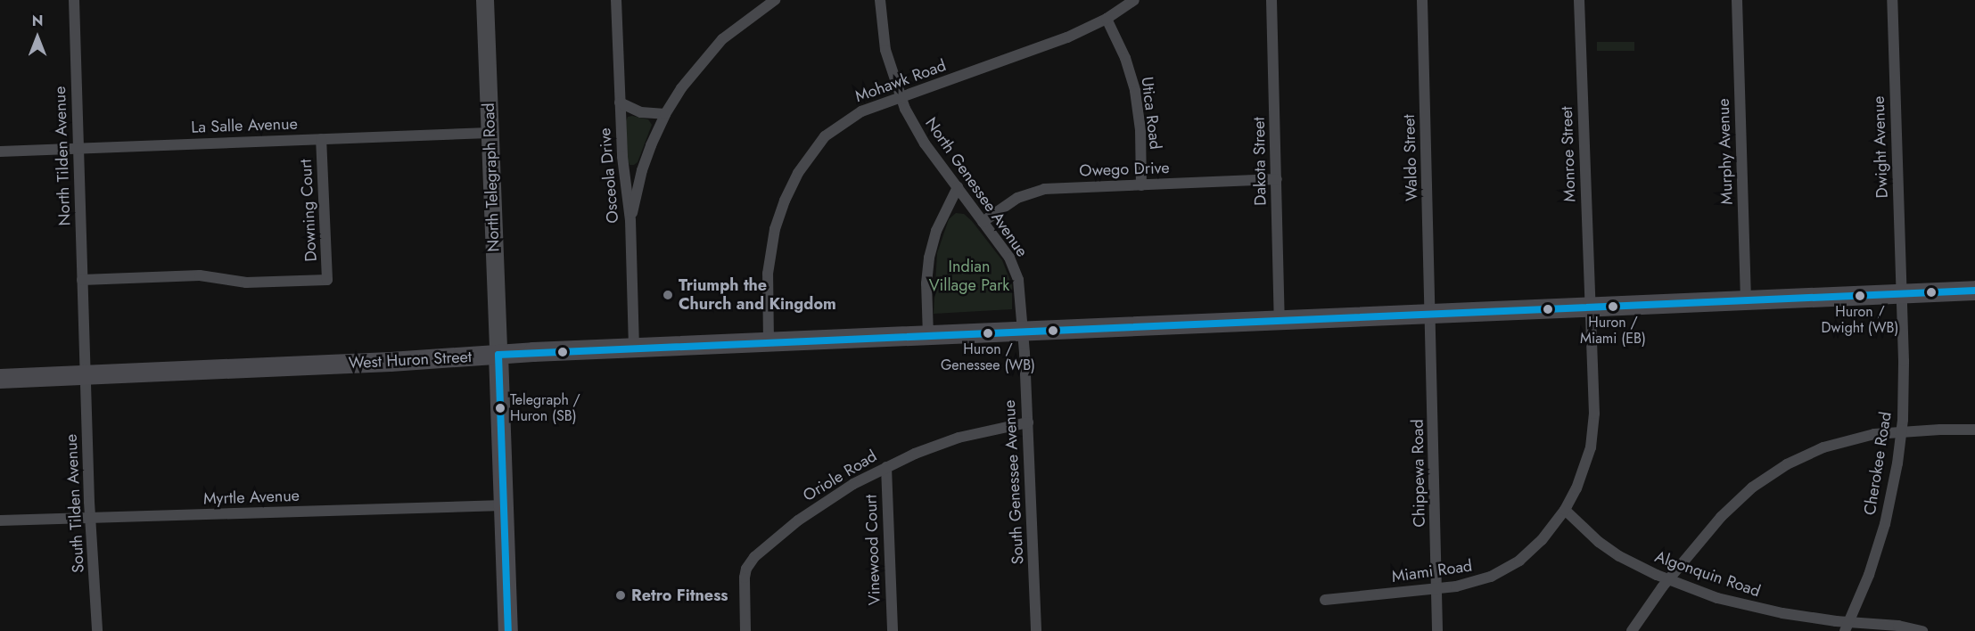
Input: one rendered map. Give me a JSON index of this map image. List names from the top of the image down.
{
  "streets": {
    "highway": ["West Huron Street"],
    "main road": ["North Telegraph Road"],
    "street": [
      "Mohawk Road",
      "Utica Road",
      "La Salle Avenue",
      "Dwight Avenue",
      "Murphy Avenue",
      "Monroe Street",
      "North Tilden Avenue",
      "Waldo Street",
      "Dakota Street",
      "Owego Drive",
      "Osceola Drive",
      "North Genessee Avenue",
      "Downing Court",
      "Cherokee Road",
      "Chippewa Road",
      "Oriole Road",
      "South Genessee Avenue",
      "Myrtle Avenue",
      "South Tilden Avenue",
      "Vinewood Court",
      "Miami Road",
      "Algonquin Road"
    ]
  },
  "crossings": [
    ["Mohawk Road", "Utica Road"],
    ["Mohawk Road", "North Genessee Avenue"],
    ["Mohawk Road", "West Huron Street"],
    ["Utica Road", "Owego Drive"],
    ["La Salle Avenue", "North Tilden Avenue"],
    ["La Salle Avenue", "North Telegraph Road"],
    ["La Salle Avenue", "Downing Court"],
    ["Dwight Avenue", "West Huron Street"],
    ["Dwight Avenue", "Cherokee Road"],
    ["Murphy Avenue", "West Huron Street"],
    ["Monroe Street", "West Huron Street"],
    ["Monroe Street", "Miami Road"],
    ["North Tilden Avenue", "Downing Court"],
    ["North Tilden Avenue", "West Huron Street"],
    ["North Tilden Avenue", "South Tilden Avenue"],
    ["Waldo Street", "West Huron Street"],
    ["Waldo Street", "Chippewa Road"],
    ["Dakota Street", "Owego Drive"],
    ["Dakota Street", "West Huron Street"],
    ["Owego Drive", "North Genessee Avenue"],
    ["Osceola Drive", "West Huron Street"],
    ["North Telegraph Road", "West Huron Street"],
    ["North Genessee Avenue", "West Huron Street"],
    ["North Genessee Avenue", "South Genessee Avenue"],
    ["West Huron Street", "Cherokee Road"],
    ["West Huron Street", "Chippewa Road"],
    ["West Huron Street", "South Genessee Avenue"],
    ["West Huron Street", "South Tilden Avenue"],
    ["West Huron Street", "Miami Road"],
    ["Cherokee Road", "Algonquin Road"],
    ["Chippewa Road", "Miami Road"],
    ["Oriole Road", "South Genessee Avenue"],
    ["Oriole Road", "Vinewood Court"],
    ["Myrtle Avenue", "South Tilden Avenue"],
    ["Miami Road", "Algonquin Road"]
  ],
  "parks": ["Indian Village Park"],
  "places": [
    "Triumph the Church and Kingdom",
    "Huron / Dwight (WB)",
    "Huron / Miami (EB)",
    "Huron / Genessee (WB)",
    "Telegraph / Huron (SB)",
    "Retro Fitness"
  ],
  "north": "top"
}
